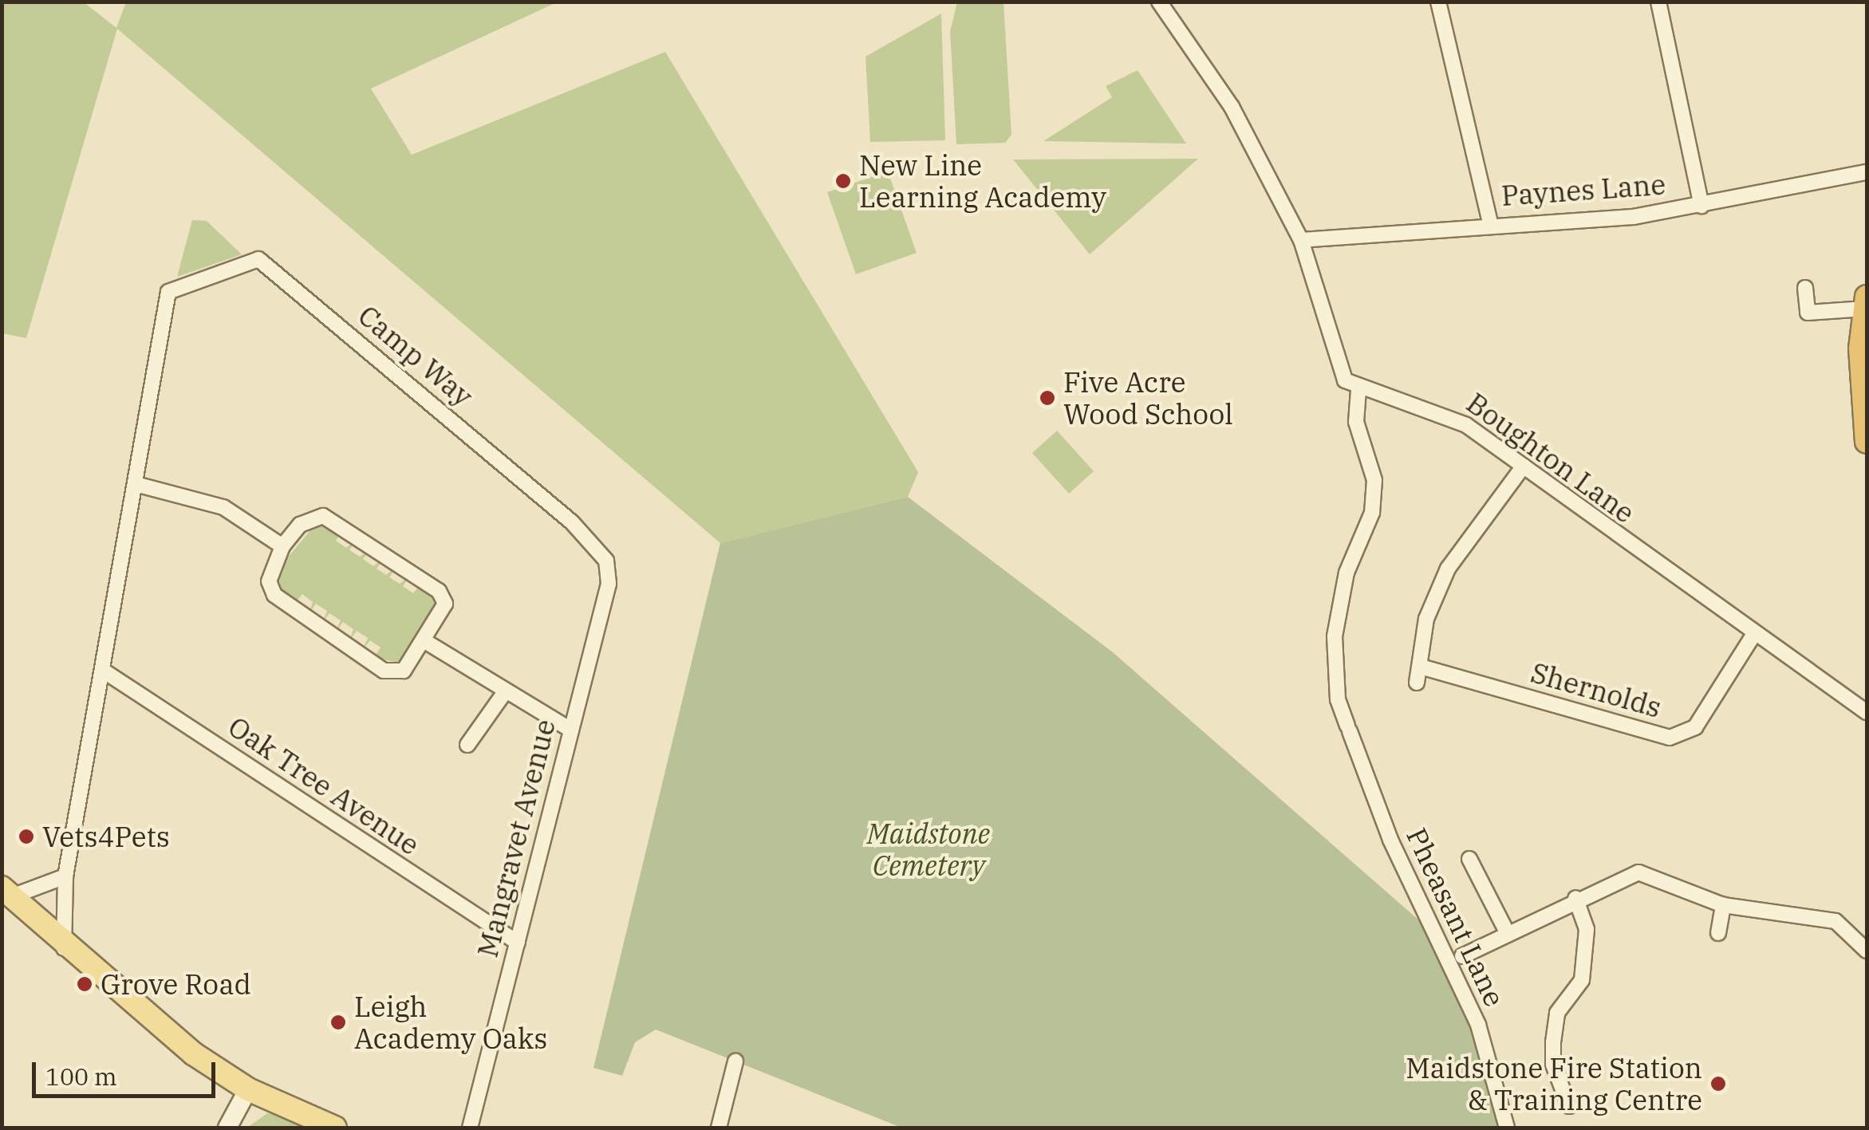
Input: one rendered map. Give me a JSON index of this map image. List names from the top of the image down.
{
  "streets": {
    "street": [
      "Paynes Lane",
      "Camp Way",
      "Boughton Lane",
      "Shernolds",
      "Oak Tree Avenue",
      "Mangravet Avenue",
      "Pheasant Lane"
    ]
  },
  "crossings": [
    ["Camp Way", "Mangravet Avenue"],
    ["Boughton Lane", "Shernolds"],
    ["Boughton Lane", "Pheasant Lane"],
    ["Oak Tree Avenue", "Mangravet Avenue"]
  ],
  "parks": ["Maidstone Cemetery"],
  "places": [
    "New Line Learning Academy",
    "Five Acre Wood School",
    "Vets4Pets",
    "Grove Road",
    "Leigh Academy Oaks",
    "Maidstone Fire Station & Training Centre"
  ],
  "scale_bar": "100 m"
}
